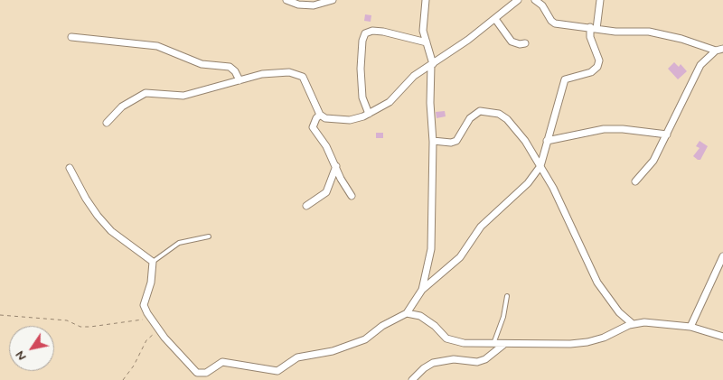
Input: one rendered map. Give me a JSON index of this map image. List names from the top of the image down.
{
  "north": "bottom left"
}
